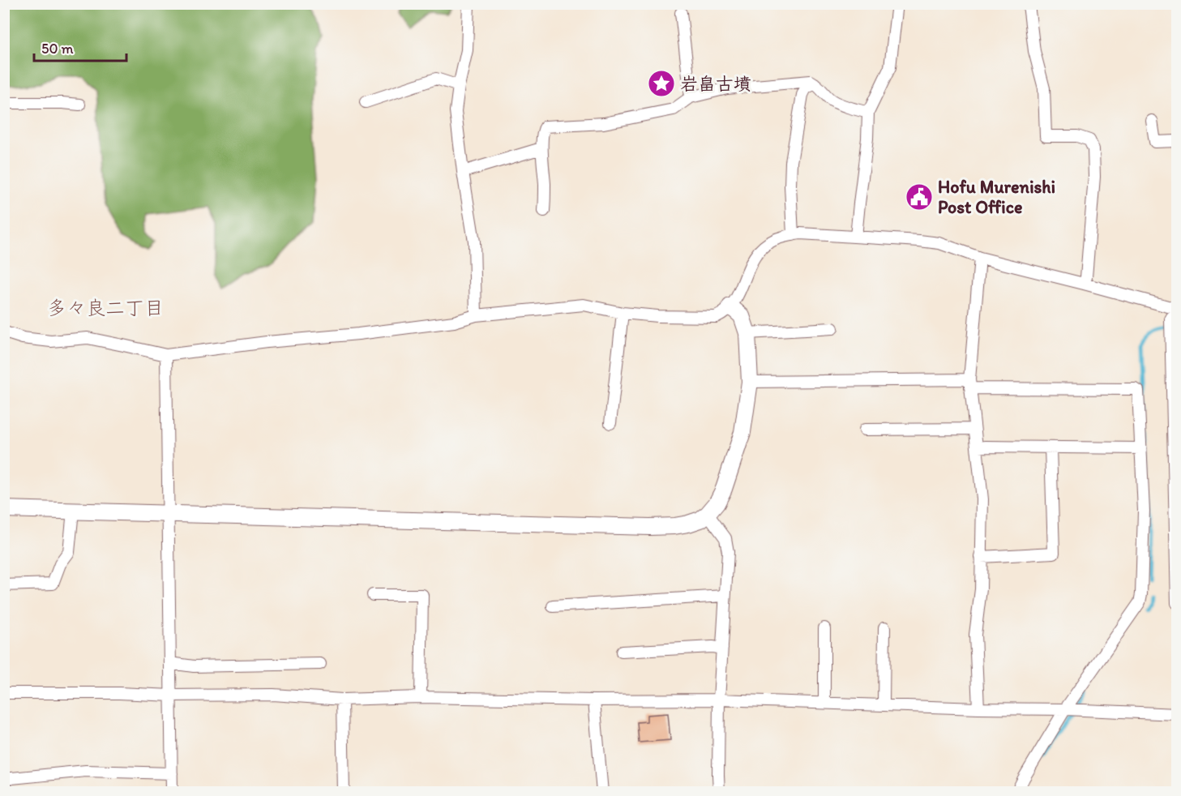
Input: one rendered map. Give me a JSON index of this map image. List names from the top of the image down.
{
  "districts": ["多々良二丁目"],
  "places": {
    "place": ["岩畠古墳"],
    "public building": ["Hofu Murenishi Post Office"]
  },
  "scale_bar": "50 m"
}
